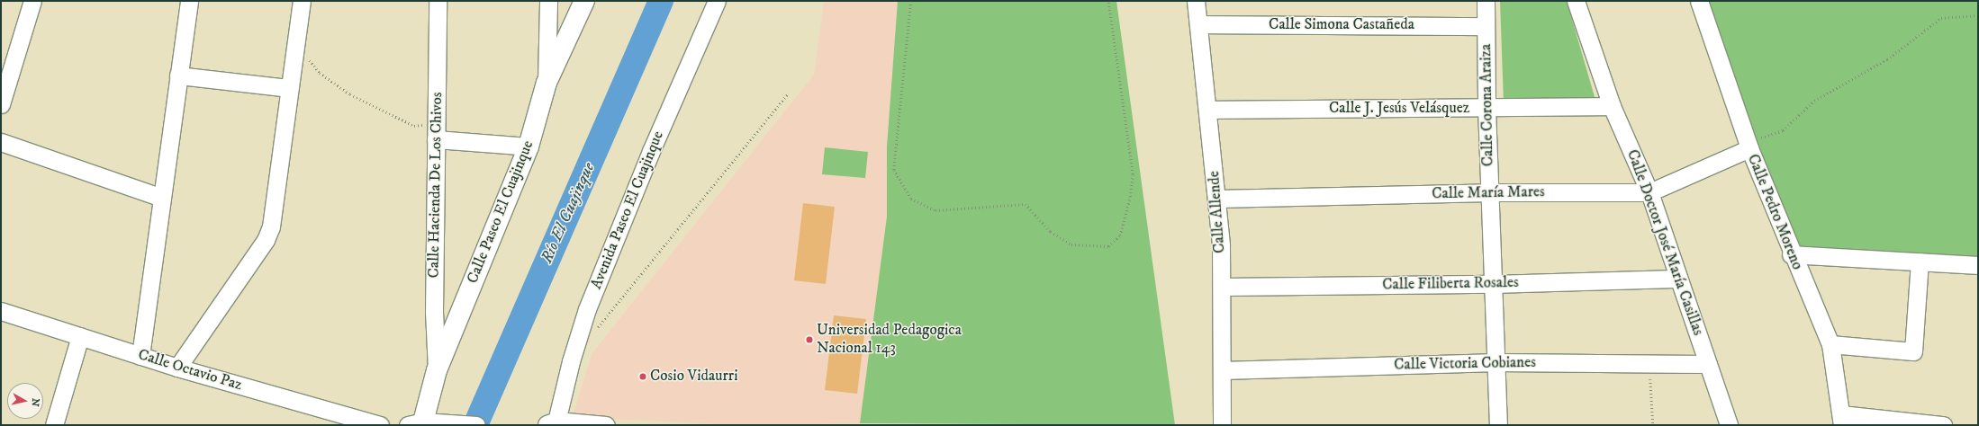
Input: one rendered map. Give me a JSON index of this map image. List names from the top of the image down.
{
  "streets": {
    "street": [
      "Calle Simona Castañeda",
      "Calle Corona Araiza",
      "Calle J. Jesús Velásquez",
      "Calle Hacienda De Los Chivos",
      "Calle María Mares",
      "Avenida Paseo El Cuajinque",
      "Calle Paseo El Cuajinque",
      "Calle Allende",
      "Calle Pedro Moreno",
      "Calle Doctor José María Casillas",
      "Calle Filiberta Rosales",
      "Calle Victoria Cobianes",
      "Calle Octavio Paz"
    ]
  },
  "crossings": [
    ["Calle Simona Castañeda", "Calle Corona Araiza"],
    ["Calle Simona Castañeda", "Calle Allende"],
    ["Calle Corona Araiza", "Calle J. Jesús Velásquez"],
    ["Calle Corona Araiza", "Calle María Mares"],
    ["Calle Corona Araiza", "Calle Filiberta Rosales"],
    ["Calle Corona Araiza", "Calle Victoria Cobianes"],
    ["Calle J. Jesús Velásquez", "Calle Allende"],
    ["Calle J. Jesús Velásquez", "Calle Doctor José María Casillas"],
    ["Calle Hacienda De Los Chivos", "Calle Paseo El Cuajinque"],
    ["Calle María Mares", "Calle Allende"],
    ["Calle María Mares", "Calle Pedro Moreno"],
    ["Calle María Mares", "Calle Doctor José María Casillas"],
    ["Calle Allende", "Calle Filiberta Rosales"],
    ["Calle Allende", "Calle Victoria Cobianes"],
    ["Calle Doctor José María Casillas", "Calle Filiberta Rosales"],
    ["Calle Doctor José María Casillas", "Calle Victoria Cobianes"]
  ],
  "water": ["Río El Cuajinque"],
  "places": ["Universidad Pedagogica Nacional 143", "Cosio Vidaurri"],
  "north": "right"
}
